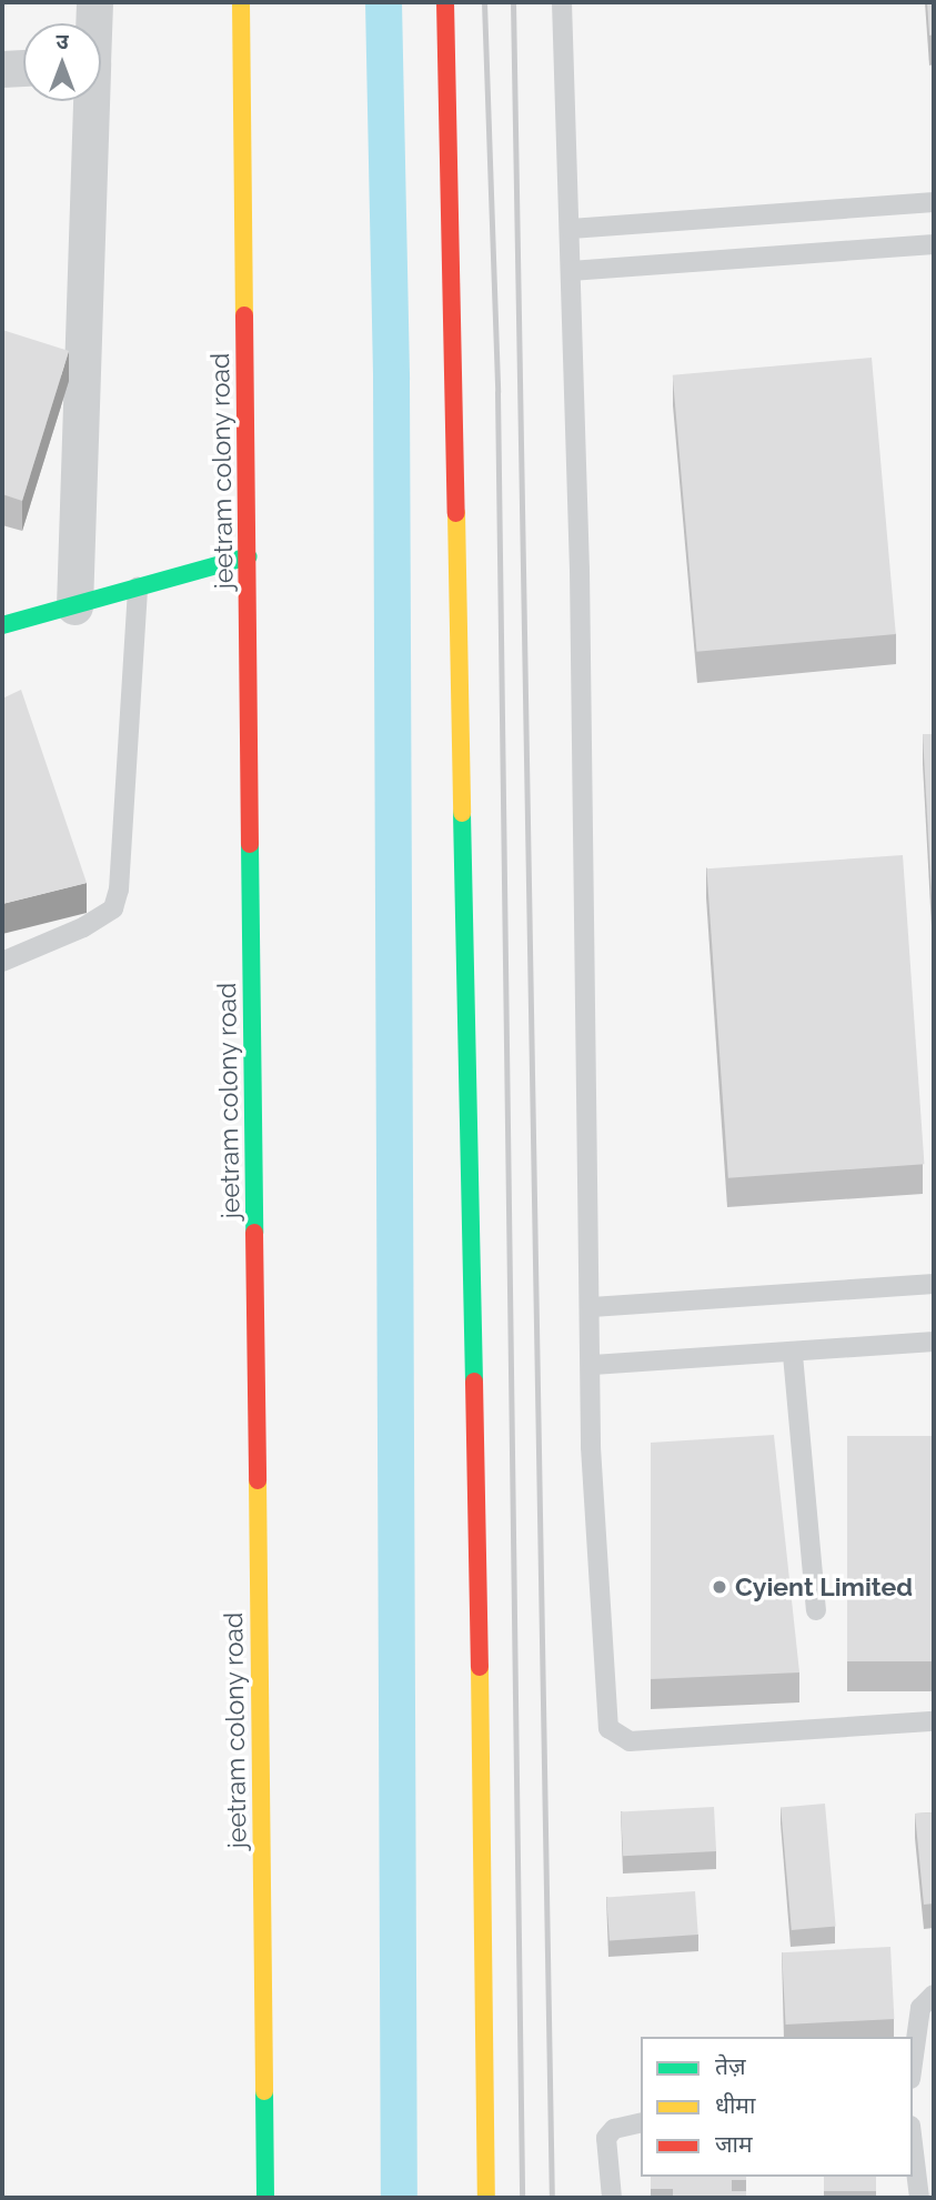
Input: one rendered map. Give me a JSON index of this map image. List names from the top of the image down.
{
  "streets": {
    "street": ["jeetram colony road"]
  },
  "places": ["Cyient Limited"],
  "legend": ["तेज़", "धीमा", "जाम"],
  "north": "top"
}
